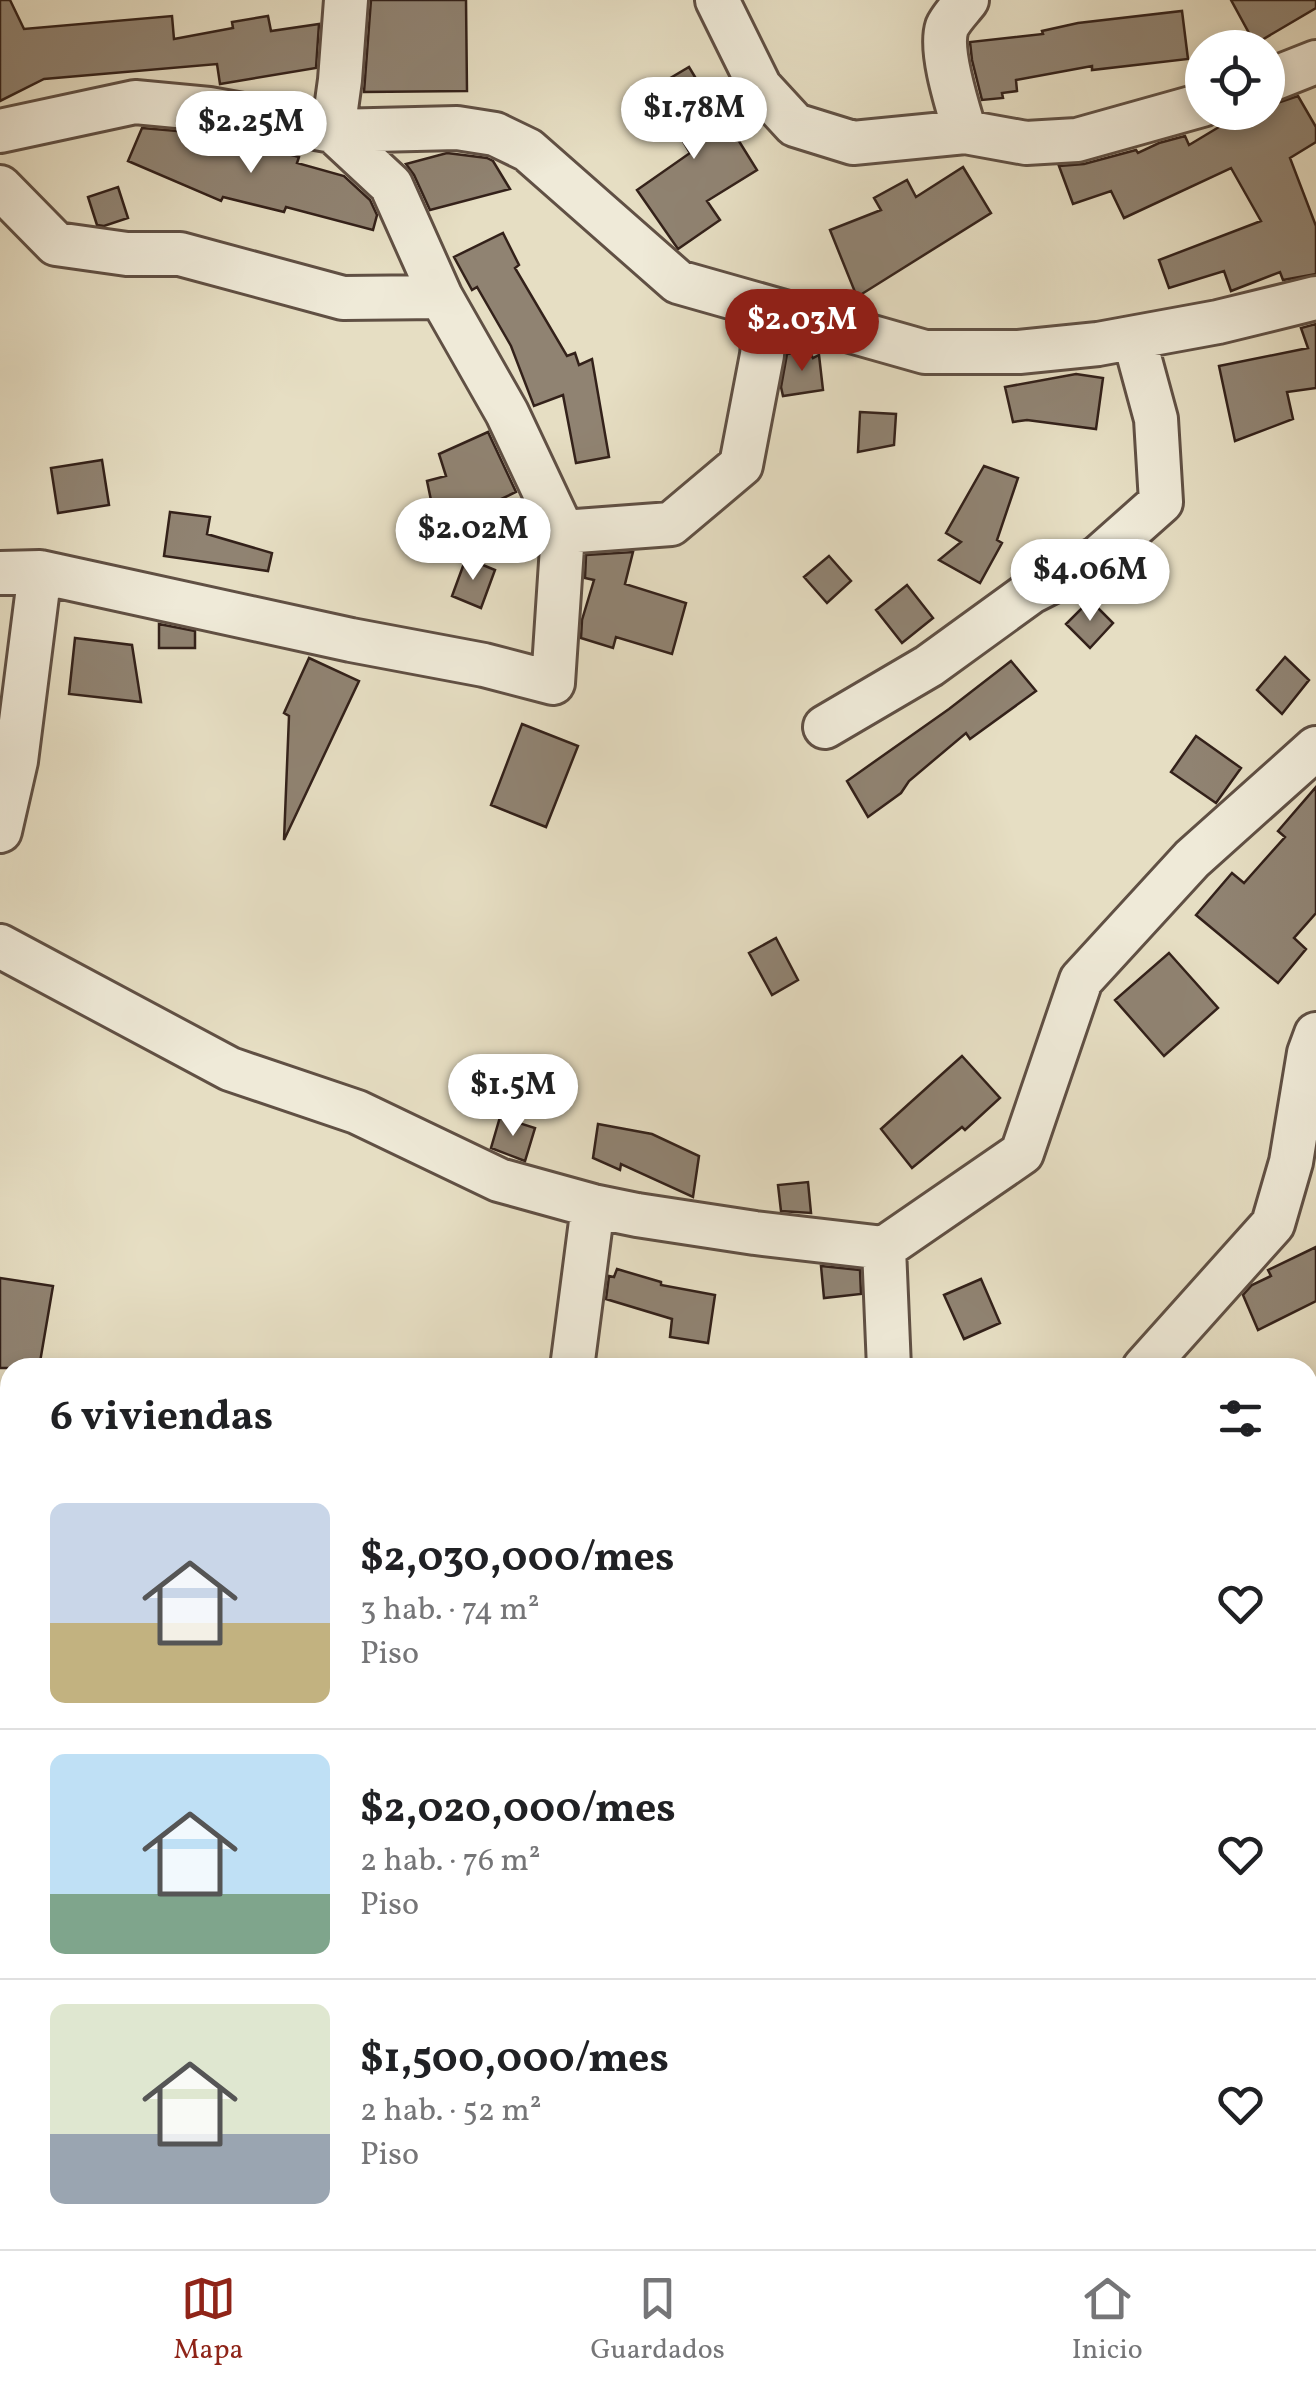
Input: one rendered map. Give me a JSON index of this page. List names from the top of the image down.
{
  "page": {
    "price": [
      "$1.78M",
      "$2.25M",
      "$2.03M",
      "$2.02M",
      "$4.06M",
      "$1.5M"
    ],
    "heading": "6 viviendas",
    "list": [
      {
        "name": "$2,030,000/mes",
        "note": "3 hab. · 74 m² · Piso"
      },
      {
        "name": "$2,020,000/mes",
        "note": "2 hab. · 76 m² · Piso"
      },
      {
        "name": "$1,500,000/mes",
        "note": "2 hab. · 52 m² · Piso"
      }
    ],
    "tabs": ["Mapa", "Guardados", "Inicio"]
  }
}
